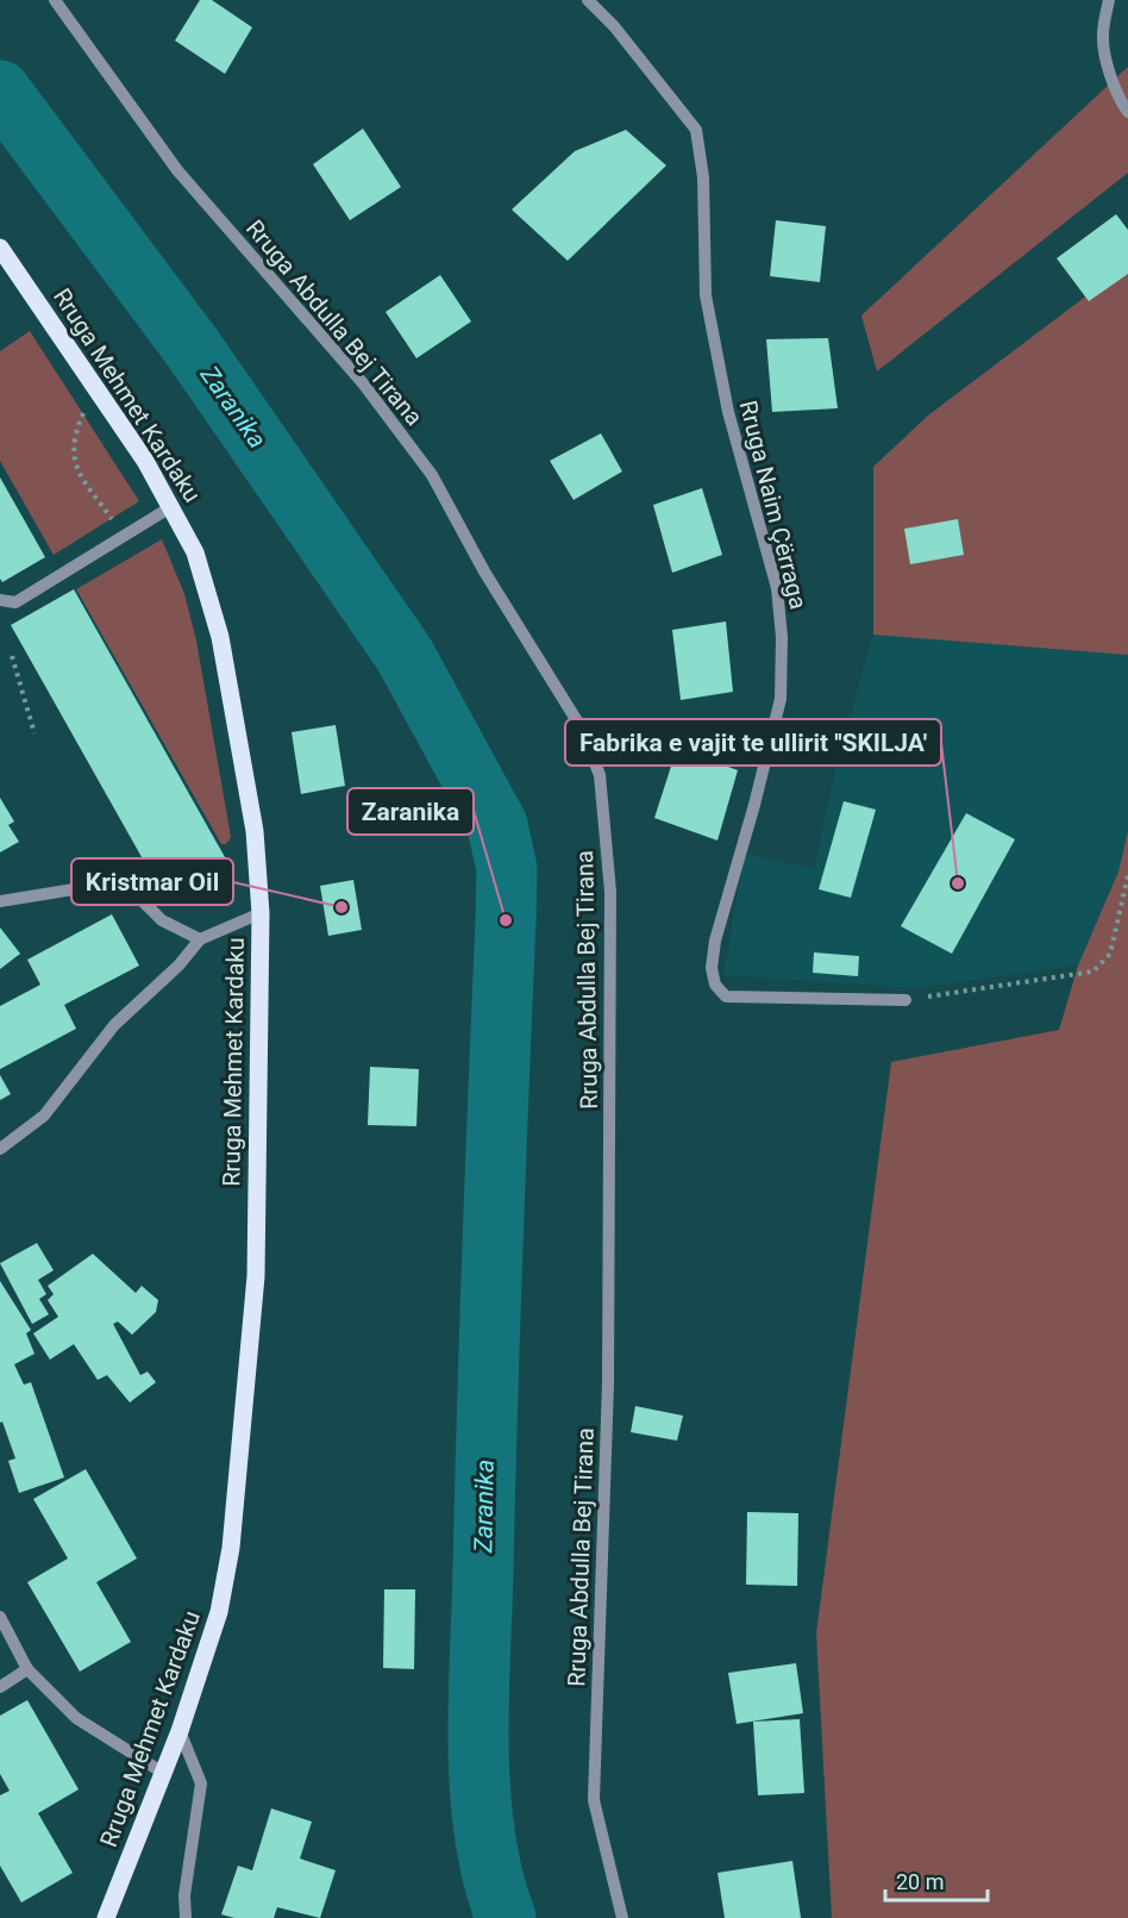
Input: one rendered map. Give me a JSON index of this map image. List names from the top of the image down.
{
  "streets": {
    "main road": ["Rruga Mehmet Kardaku"],
    "street": ["Rruga Abdulla Bej Tirana", "Rruga Naim Çërraga"]
  },
  "water": ["Zaranika"],
  "places": ["Fabrika e vajit te ullirit ''SKILJA'", "Kristmar Oil", "Zaranika"],
  "scale_bar": "20 m"
}
